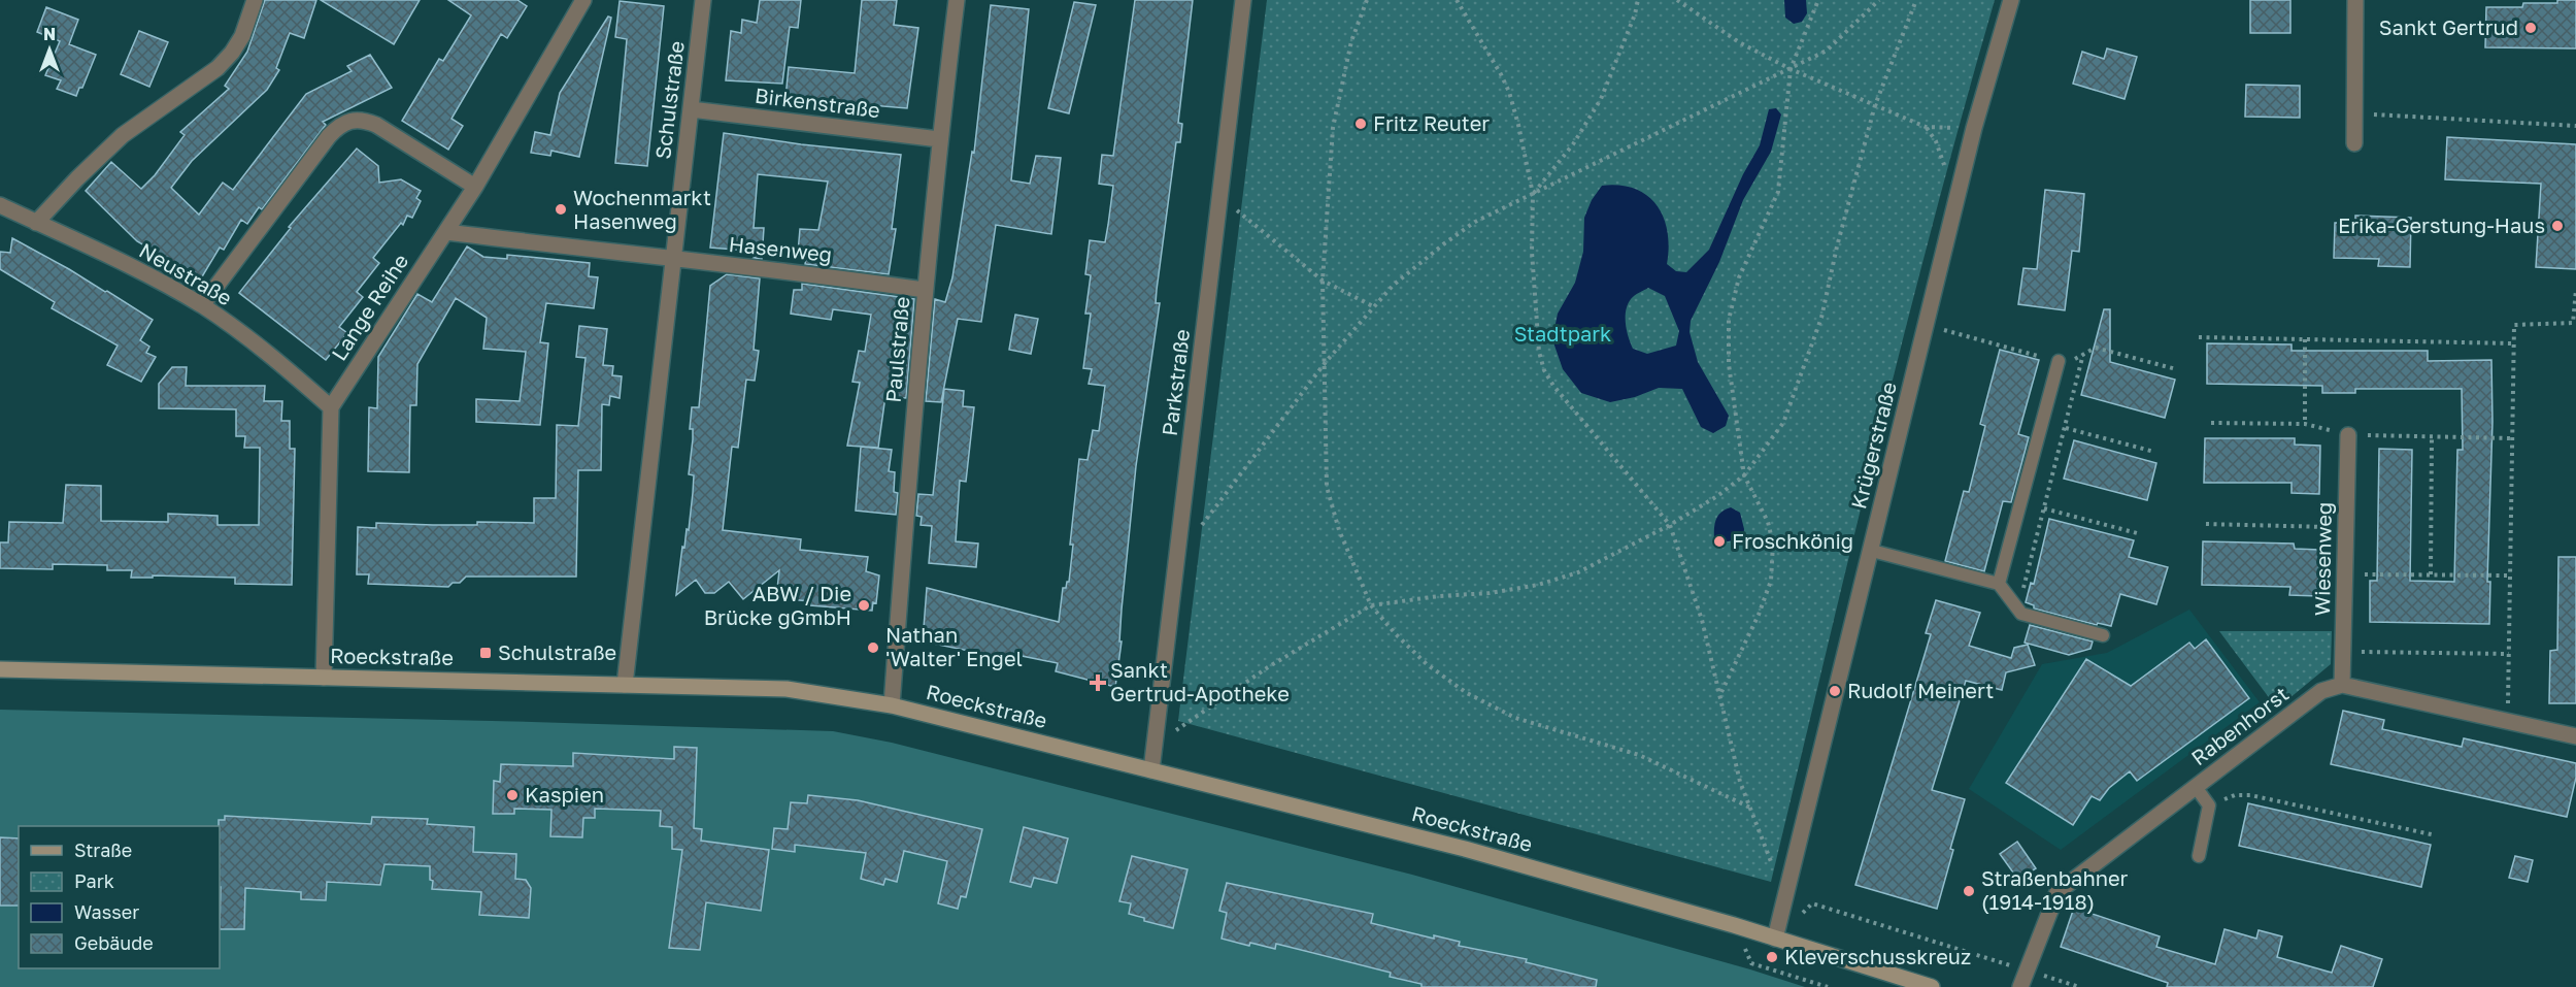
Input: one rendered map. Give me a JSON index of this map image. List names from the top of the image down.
{
  "streets": {
    "main road": ["Roeckstraße"],
    "street": [
      "Schulstraße",
      "Birkenstraße",
      "Hasenweg",
      "Neustraße",
      "Lange Reihe",
      "Paulstraße",
      "Parkstraße",
      "Krügerstraße",
      "Wiesenweg",
      "Rabenhorst"
    ]
  },
  "crossings": [
    ["Schulstraße", "Birkenstraße"],
    ["Schulstraße", "Hasenweg"],
    ["Schulstraße", "Roeckstraße"],
    ["Birkenstraße", "Paulstraße"],
    ["Hasenweg", "Lange Reihe"],
    ["Hasenweg", "Paulstraße"],
    ["Neustraße", "Lange Reihe"],
    ["Paulstraße", "Roeckstraße"],
    ["Parkstraße", "Roeckstraße"],
    ["Krügerstraße", "Roeckstraße"],
    ["Wiesenweg", "Rabenhorst"]
  ],
  "parks": ["Stadtpark"],
  "places": {
    "other": [
      "Sankt Gertrud",
      "Fritz Reuter",
      "Wochenmarkt Hasenweg",
      "Erika-Gerstung-Haus",
      "Froschkönig",
      "ABW / Die Brücke gGmbH",
      "Nathan 'Walter' Engel",
      "Rudolf Meinert",
      "Kaspien",
      "Straßenbahner (1914-1918)",
      "Kleverschusskreuz"
    ],
    "transit": ["Schulstraße"],
    "health": ["Sankt Gertrud-Apotheke"]
  },
  "legend": [
    "Straße",
    "Park",
    "Wasser",
    "Gebäude"
  ],
  "north": "top"
}
